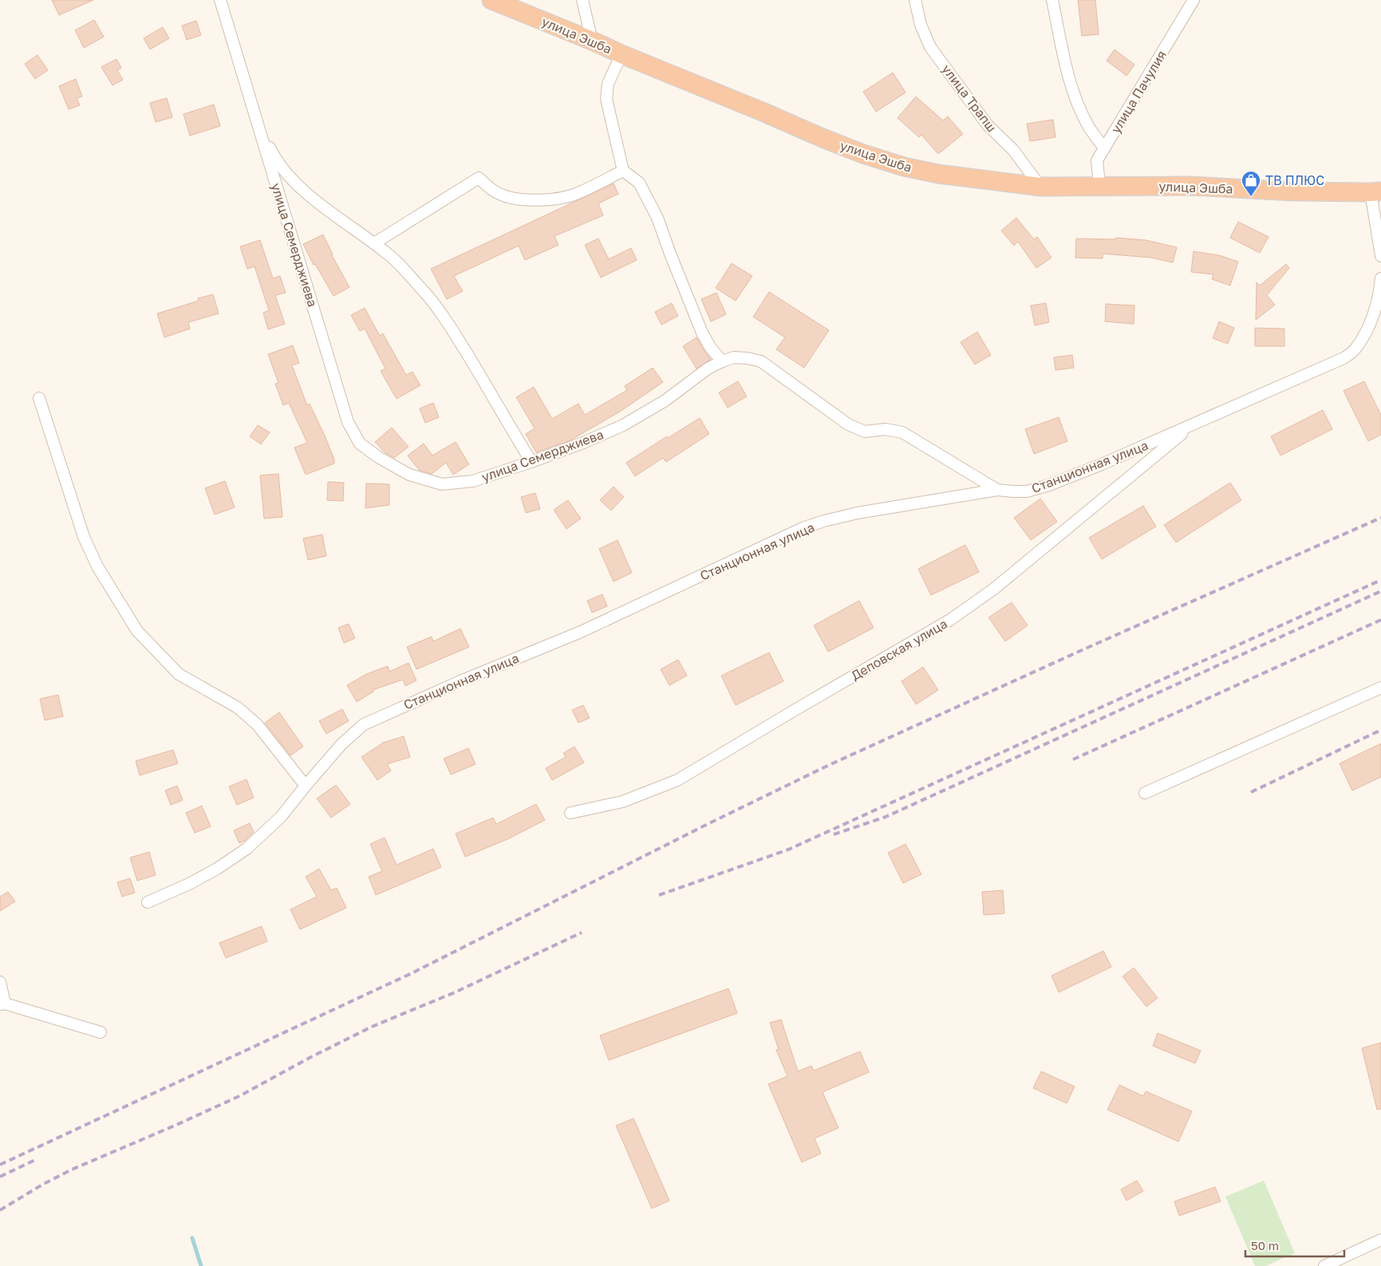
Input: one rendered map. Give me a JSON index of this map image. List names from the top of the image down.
{
  "streets": {
    "highway": ["улица Эшба"],
    "street": [
      "улица Пачулия",
      "улица Трапш",
      "улица Семерджиева",
      "Станционная улица",
      "Деповская улица"
    ]
  },
  "crossings": [
    ["улица Эшба", "улица Пачулия"],
    ["улица Эшба", "улица Трапш"],
    ["улица Семерджиева", "Станционная улица"],
    ["Станционная улица", "Деповская улица"]
  ],
  "places": {
    "shop": ["ТВ ПЛЮС"]
  },
  "scale_bar": "50 m"
}
